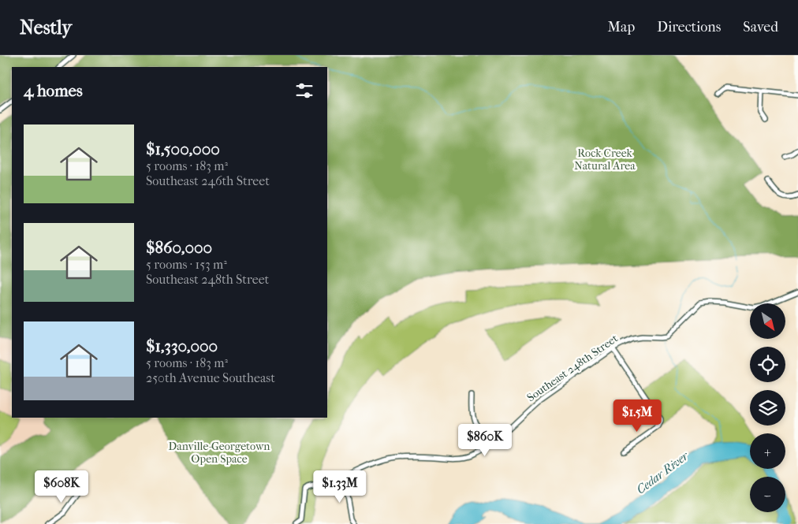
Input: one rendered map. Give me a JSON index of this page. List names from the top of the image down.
{
  "streets": {
    "street": ["Southeast 248th Street"]
  },
  "water": ["Cedar River"],
  "parks": ["Rock Creek Natural Area", "Danville-Georgetown Open Space"],
  "north": "bottom right",
  "page": {
    "header": "Nestly",
    "nav": ["Map", "Directions", "Saved"],
    "heading": "4 homes",
    "list": [
      {
        "name": "$1,500,000",
        "note": "5 rooms · 183 m² · Southeast 246th Street"
      },
      {
        "name": "$860,000",
        "note": "5 rooms · 153 m² · Southeast 248th Street"
      },
      {
        "name": "$1,330,000",
        "note": "5 rooms · 183 m² · 250th Avenue Southeast"
      }
    ],
    "map_buttons": ["+", "−"],
    "price": [
      "$1.5M",
      "$860K",
      "$608K",
      "$1.33M"
    ]
  }
}
